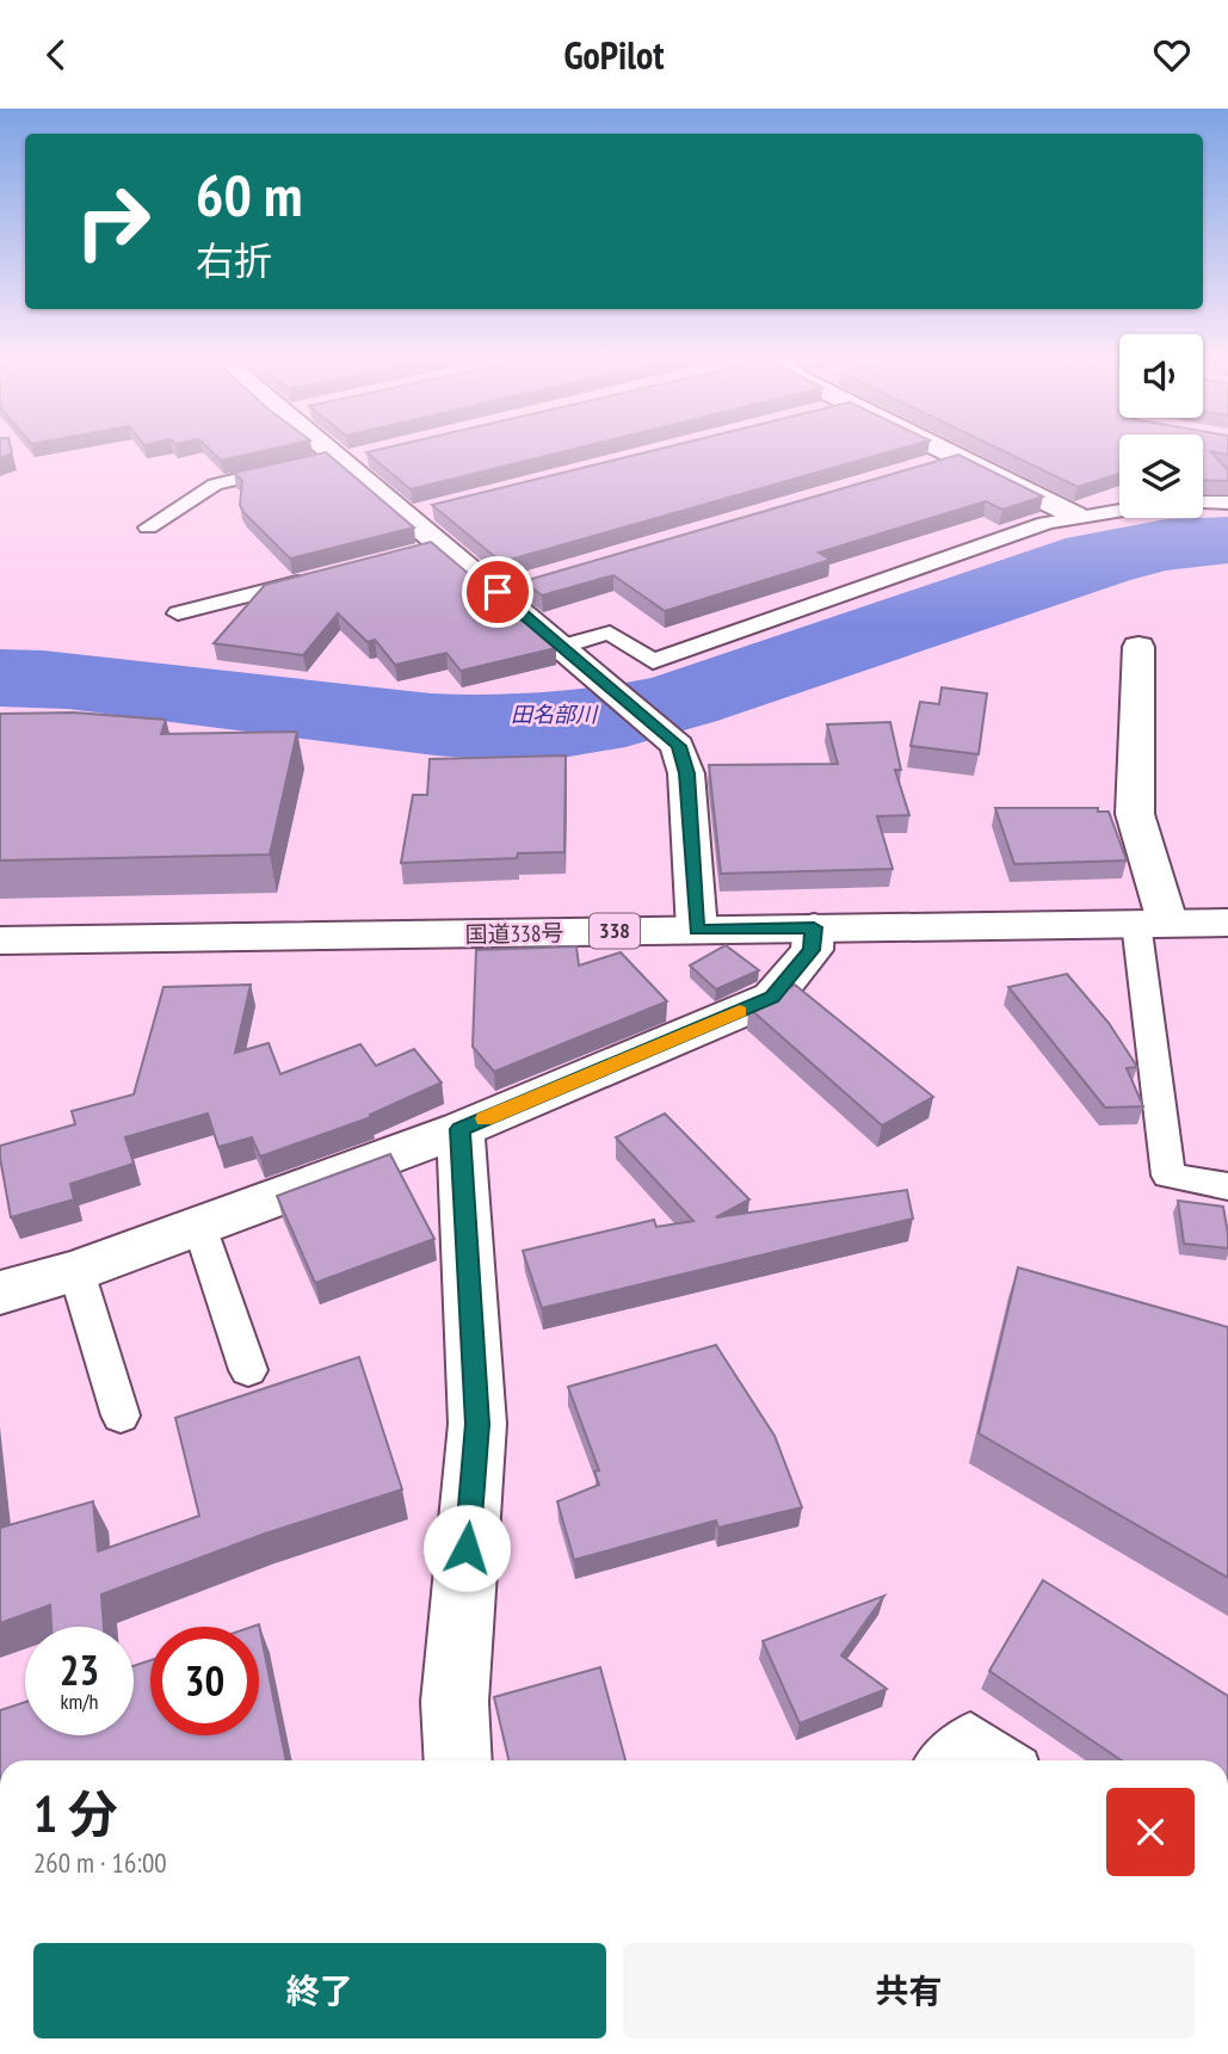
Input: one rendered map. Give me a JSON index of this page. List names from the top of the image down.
{
  "streets": {
    "main road": ["338", "国道338号"]
  },
  "water": ["田名部川"],
  "page": {
    "header": "GoPilot",
    "turn": ["60 m", "右折"],
    "speed": "23 km/h",
    "limit": "30",
    "heading": ["1 分", "260 m · 16:00"],
    "buttons": ["終了", "共有"]
  }
}
